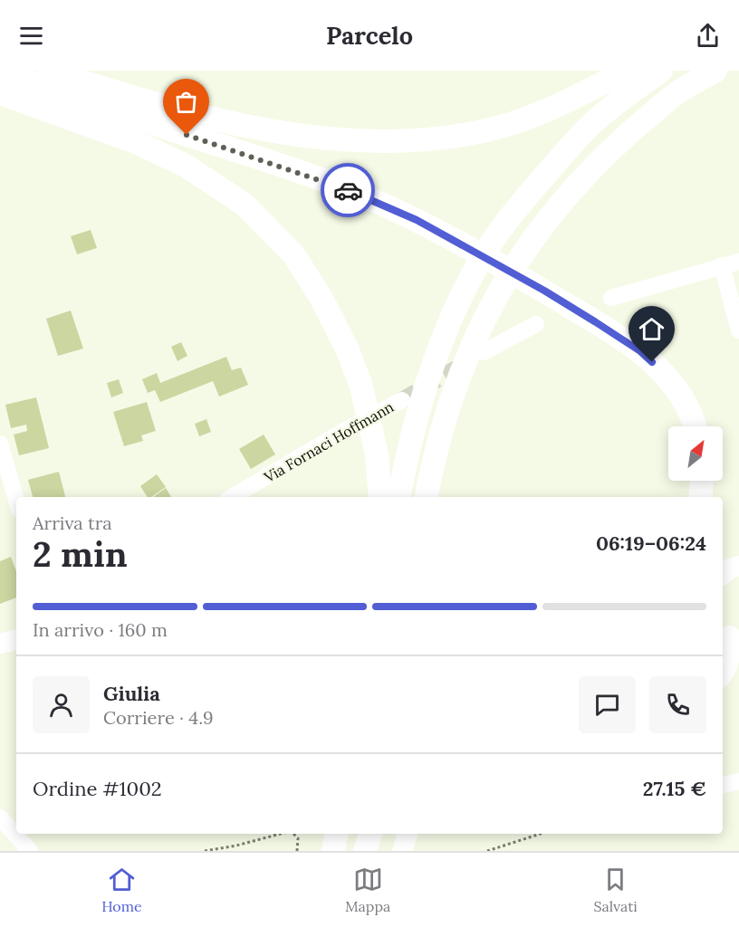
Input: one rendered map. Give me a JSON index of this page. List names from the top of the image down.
{
  "streets": {
    "street": ["Via Fornaci Hoffmann"]
  },
  "north": "top right",
  "page": {
    "header": "Parcelo",
    "heading": ["2 min", "Arriva tra", "06:19–06:24"],
    "panel": [
      "Giulia",
      "Corriere · 4.9",
      "Ordine #1002",
      "27.15 €"
    ],
    "bar": "In arrivo · 160 m",
    "tabs": ["Home", "Mappa", "Salvati"]
  }
}
